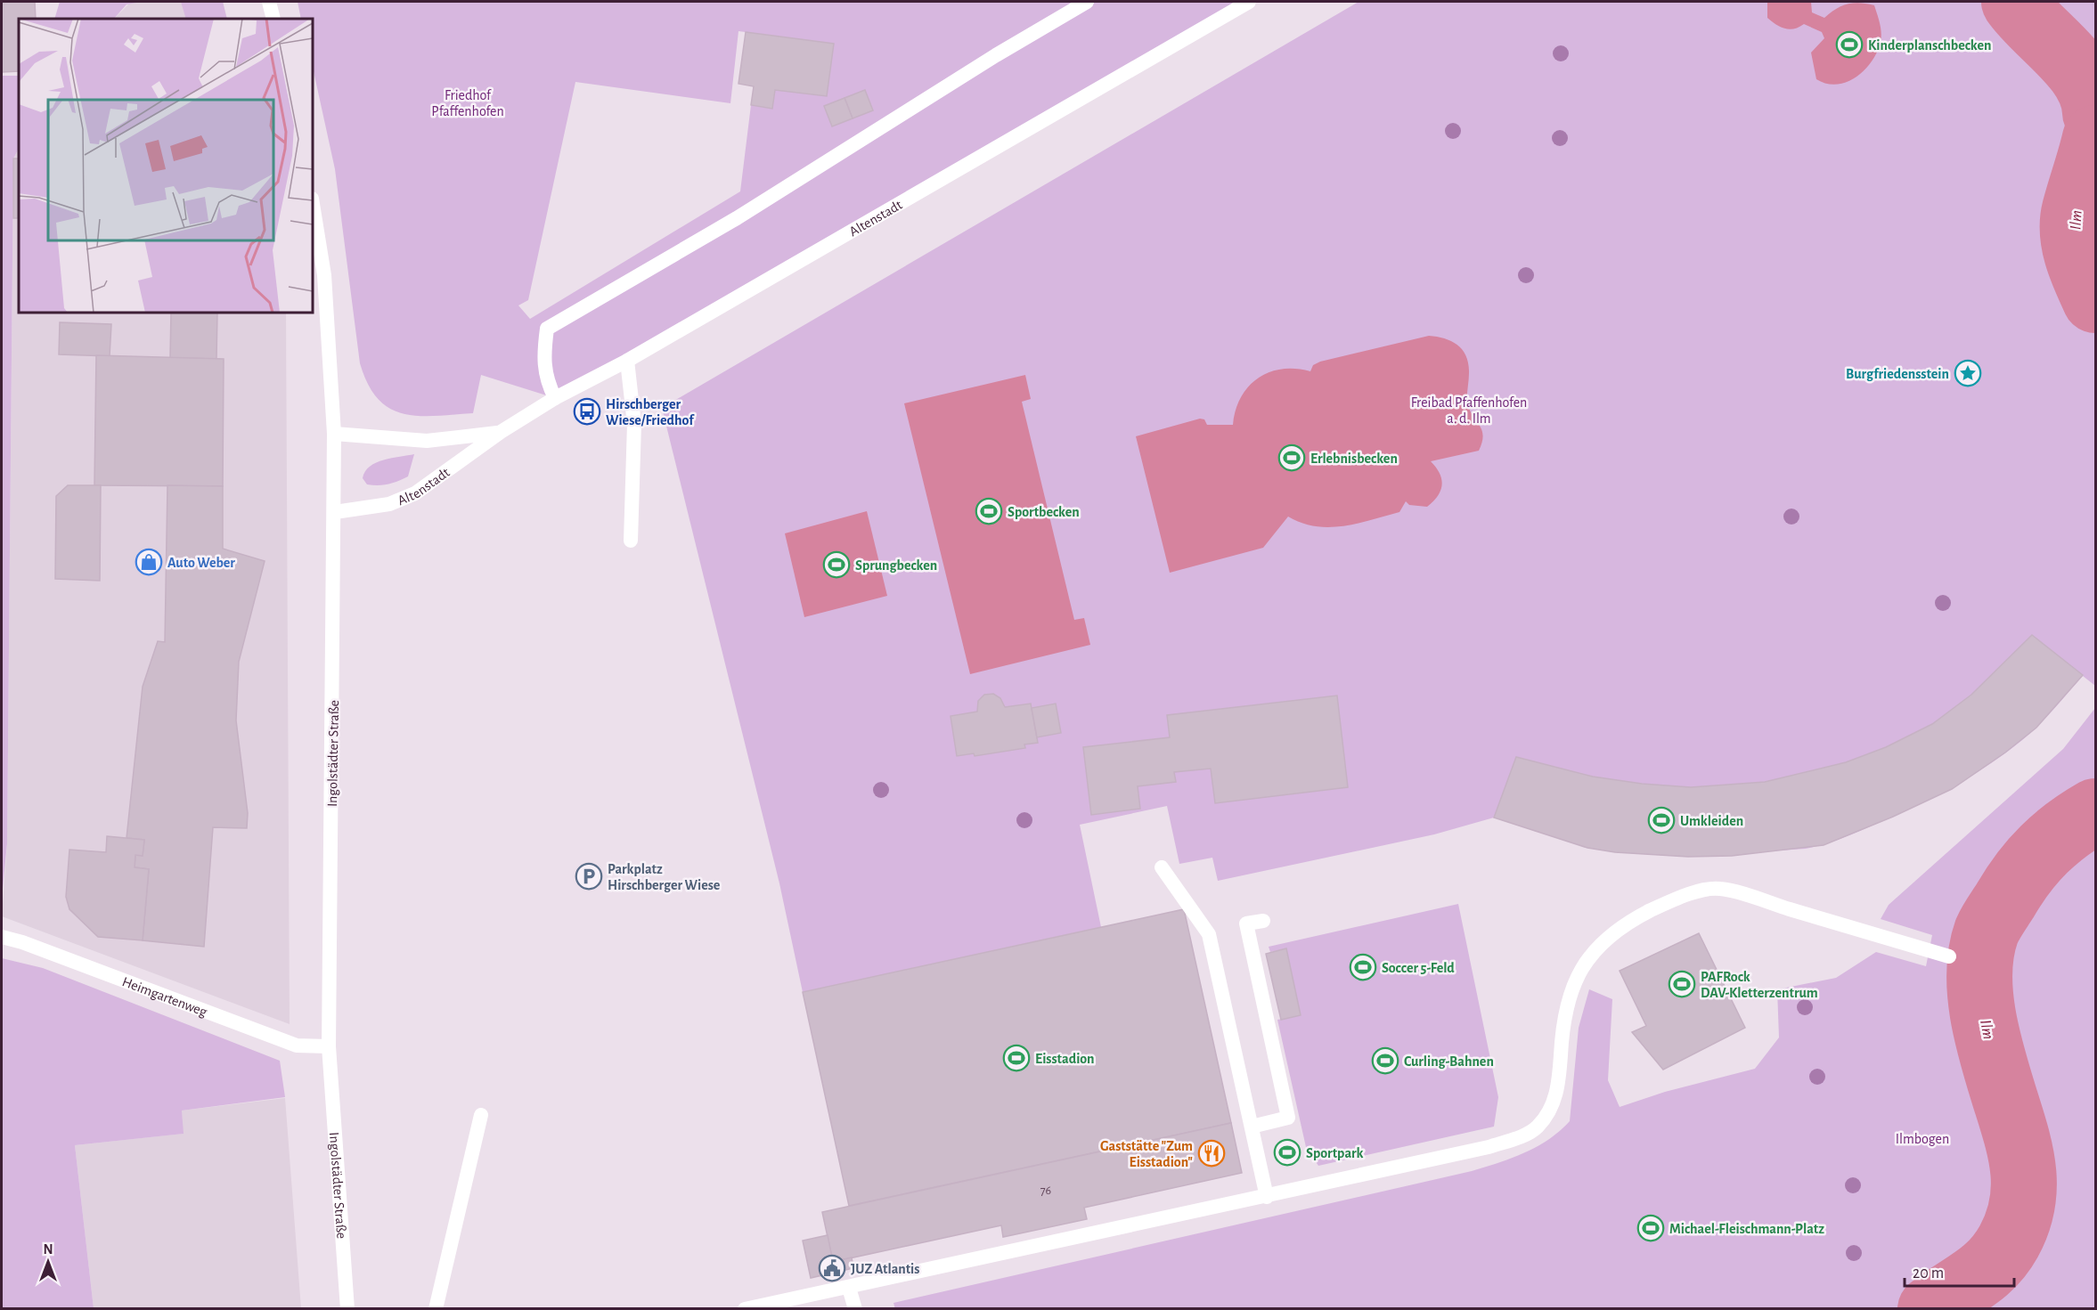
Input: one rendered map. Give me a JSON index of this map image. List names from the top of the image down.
{
  "streets": {
    "street": ["Altenstadt", "Ingolstädter Straße", "Heimgartenweg"]
  },
  "crossings": [
    ["Altenstadt", "Ingolstädter Straße"],
    ["Ingolstädter Straße", "Heimgartenweg"]
  ],
  "water": ["Ilm"],
  "parks": ["Friedhof Pfaffenhofen", "Freibad Pfaffenhofen a. d. Ilm", "Ilmbogen"],
  "places": {
    "sports": [
      "Kinderplanschbecken",
      "Erlebnisbecken",
      "Sportbecken",
      "Sprungbecken",
      "Umkleiden",
      "Soccer 5-Feld",
      "PAFRock DAV-Kletterzentrum",
      "Eisstadion",
      "Curling-Bahnen",
      "Sportpark",
      "Michael-Fleischmann-Platz"
    ],
    "place": ["Burgfriedensstein"],
    "bus stop": ["Hirschberger Wiese/Friedhof"],
    "shop": ["Auto Weber"],
    "parking": ["Parkplatz Hirschberger Wiese"],
    "restaurant": ["Gaststätte \"Zum Eisstadion\""],
    "public building": ["JUZ Atlantis"]
  },
  "house_numbers": ["76"],
  "scale_bar": "20 m",
  "north": "top"
}
